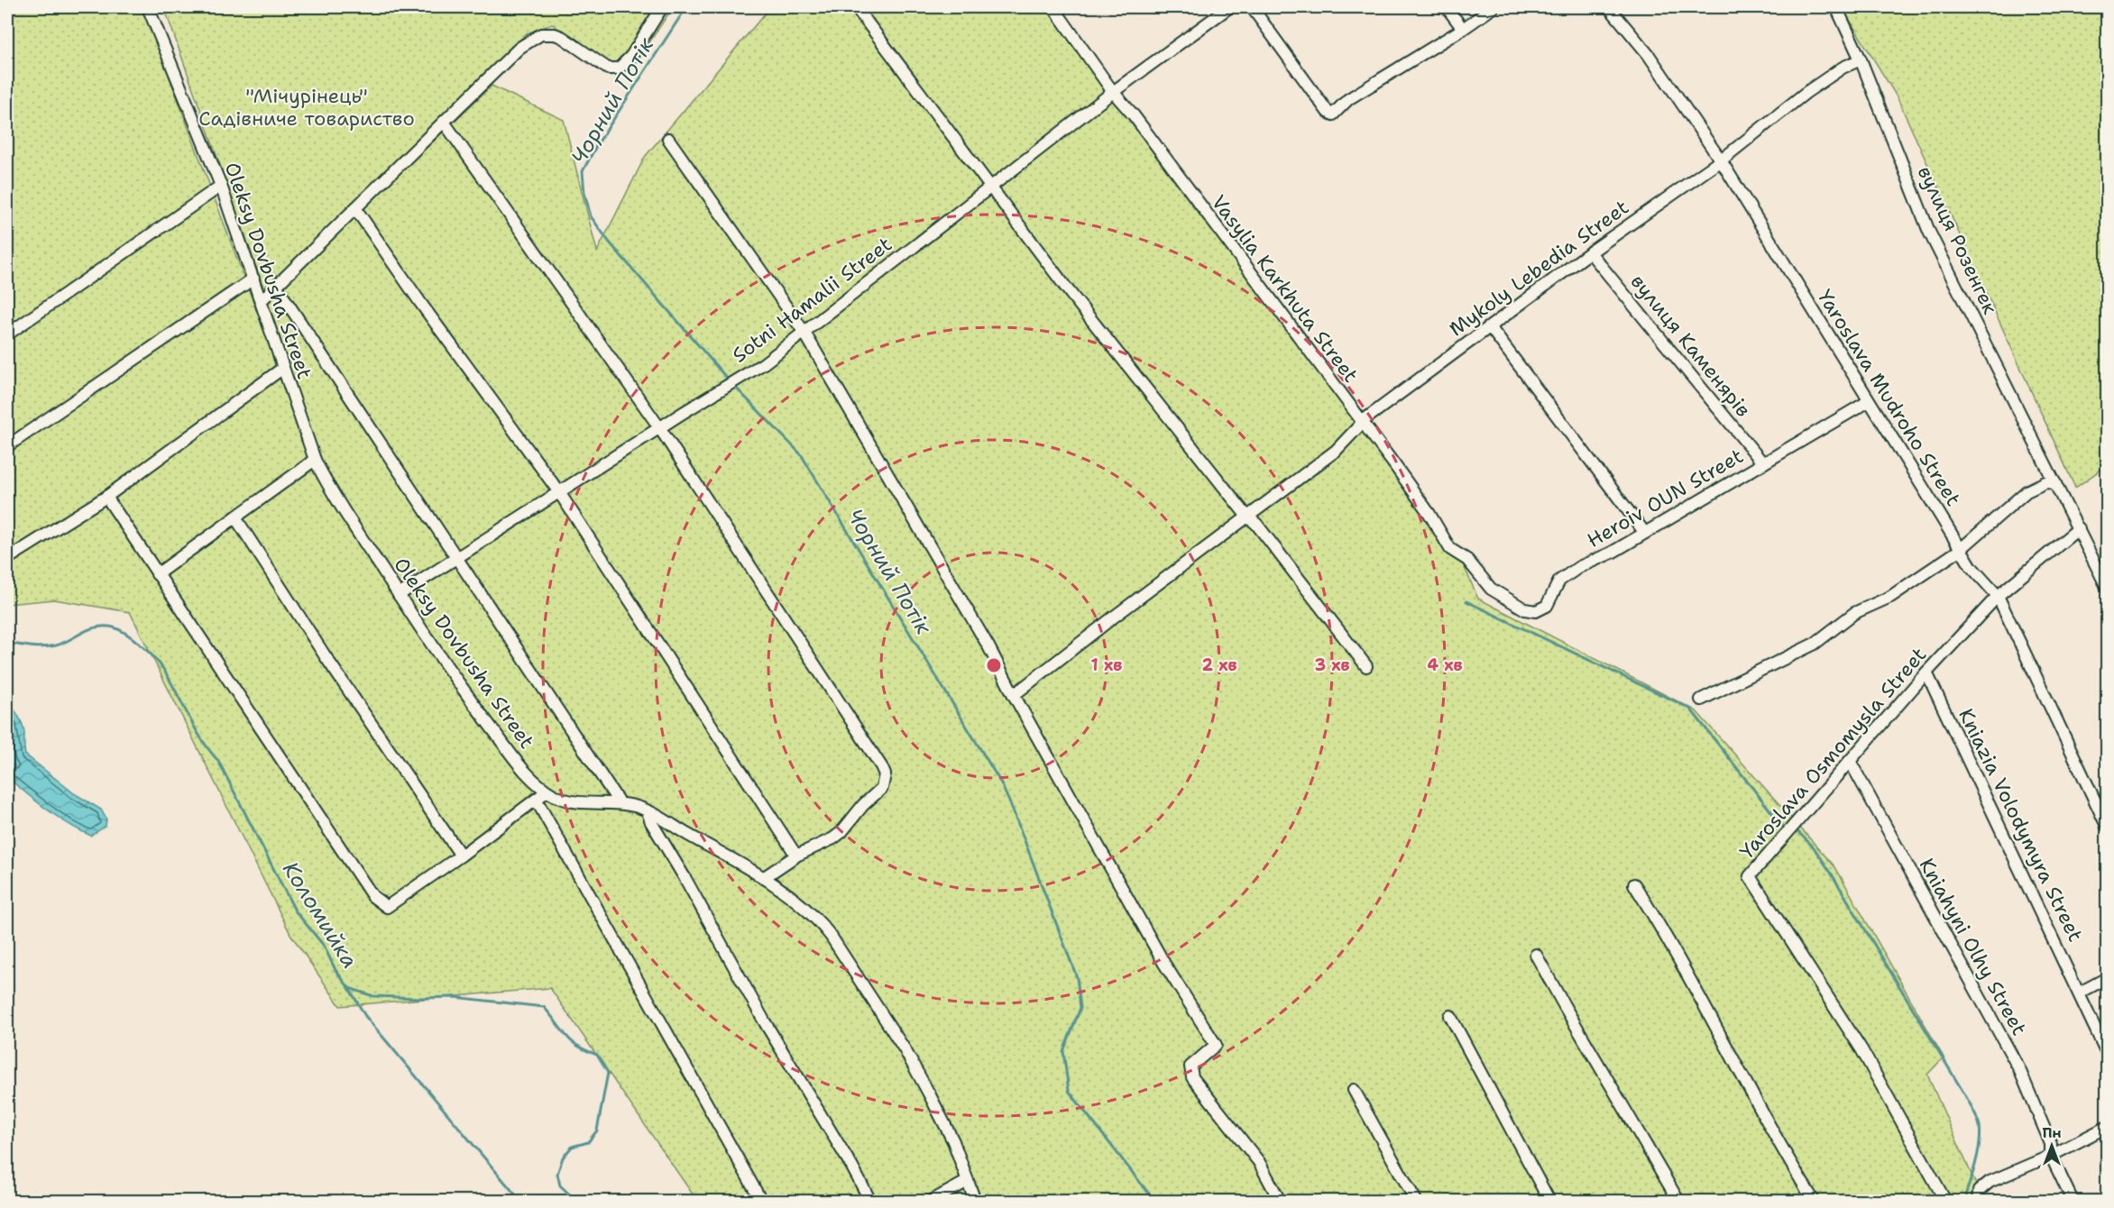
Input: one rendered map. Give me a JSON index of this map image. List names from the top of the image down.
{
  "streets": {
    "street": [
      "вулиця Розенгек",
      "Mykoly Lebedia Street",
      "Oleksy Dovbusha Street",
      "Vasylia Karkhuta Street",
      "Sotni Hamalii Street",
      "вулиця Каменярів",
      "Yaroslava Mudroho Street",
      "Heroiv OUN Street",
      "Yaroslava Osmomysla Street",
      "Kniazia Volodymyra Street",
      "Kniahyni Olhy Street"
    ]
  },
  "crossings": [
    ["вулиця Розенгек", "Mykoly Lebedia Street"],
    ["вулиця Розенгек", "Yaroslava Osmomysla Street"],
    ["Mykoly Lebedia Street", "Vasylia Karkhuta Street"],
    ["Mykoly Lebedia Street", "вулиця Каменярів"],
    ["Mykoly Lebedia Street", "Yaroslava Mudroho Street"],
    ["Oleksy Dovbusha Street", "Sotni Hamalii Street"],
    ["Vasylia Karkhuta Street", "Sotni Hamalii Street"],
    ["Vasylia Karkhuta Street", "Heroiv OUN Street"],
    ["вулиця Каменярів", "Heroiv OUN Street"],
    ["Yaroslava Mudroho Street", "Heroiv OUN Street"],
    ["Yaroslava Mudroho Street", "Yaroslava Osmomysla Street"],
    ["Yaroslava Osmomysla Street", "Kniazia Volodymyra Street"],
    ["Yaroslava Osmomysla Street", "Kniahyni Olhy Street"]
  ],
  "water": ["Чорний Потік", "Коломийка"],
  "parks": ["\"Мічурінець\" Садівниче товариство"],
  "north": "top",
  "rings": [
    "1 хв",
    "2 хв",
    "3 хв",
    "4 хв"
  ]
}
